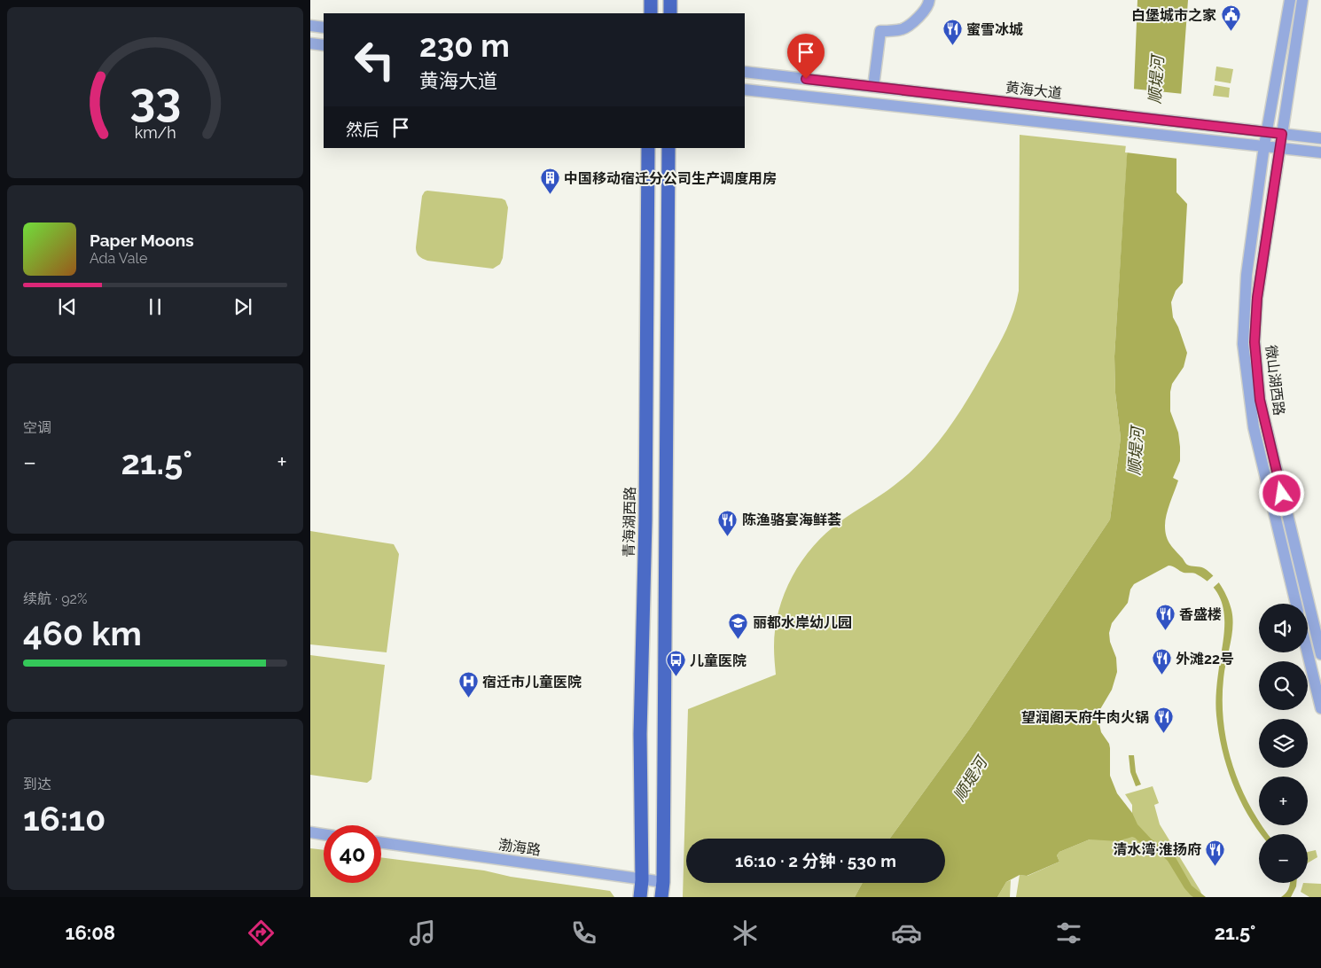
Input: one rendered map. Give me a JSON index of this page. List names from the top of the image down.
{
  "streets": {
    "main road": ["青海湖西路"],
    "street": ["黄海大道", "微山湖西路", "渤海路"]
  },
  "crossings": [
    ["黄海大道", "微山湖西路"],
    ["青海湖西路", "渤海路"]
  ],
  "water": ["顺堤河"],
  "places": {
    "public building": ["白堡城市之家"],
    "restaurant": [
      "蜜雪冰城",
      "陈渔骆宴海鲜荟",
      "香盛楼",
      "外滩22号",
      "望润阁天府牛肉火锅",
      "清水湾·淮扬府"
    ],
    "building": ["中国移动宿迁分公司生产调度用房"],
    "school or university": ["丽都水岸幼儿园"],
    "bus stop": ["儿童医院"],
    "hospital": ["宿迁市儿童医院"]
  },
  "page": {
    "turn": ["230 m", "黄海大道"],
    "then": "然后",
    "song": ["Paper Moons", "Ada Vale"],
    "tile": [
      "空调",
      ["续航 · 92%", "460 km"],
      ["到达", "16:10"]
    ],
    "heat": ["−", "21.5°", "+"],
    "map_buttons": ["+", "−"],
    "limit": "40",
    "trip": "16:10 · 2 分钟 · 530 m",
    "tabs": ["16:08", "21.5°"],
    "gauge": ["33", "km/h"]
  }
}
